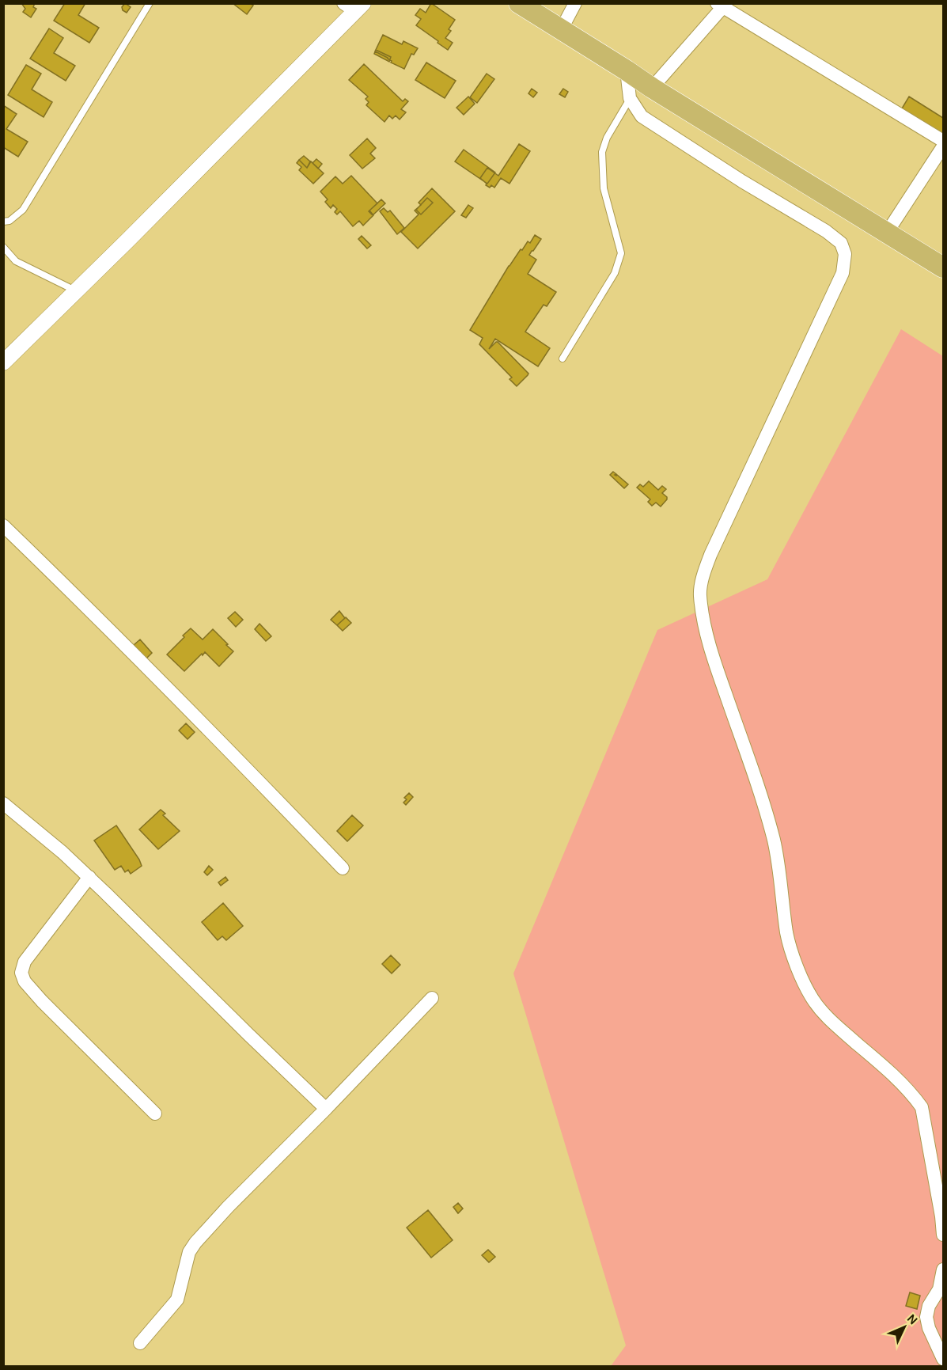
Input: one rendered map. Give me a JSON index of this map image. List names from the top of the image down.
{
  "north": "top right"
}
